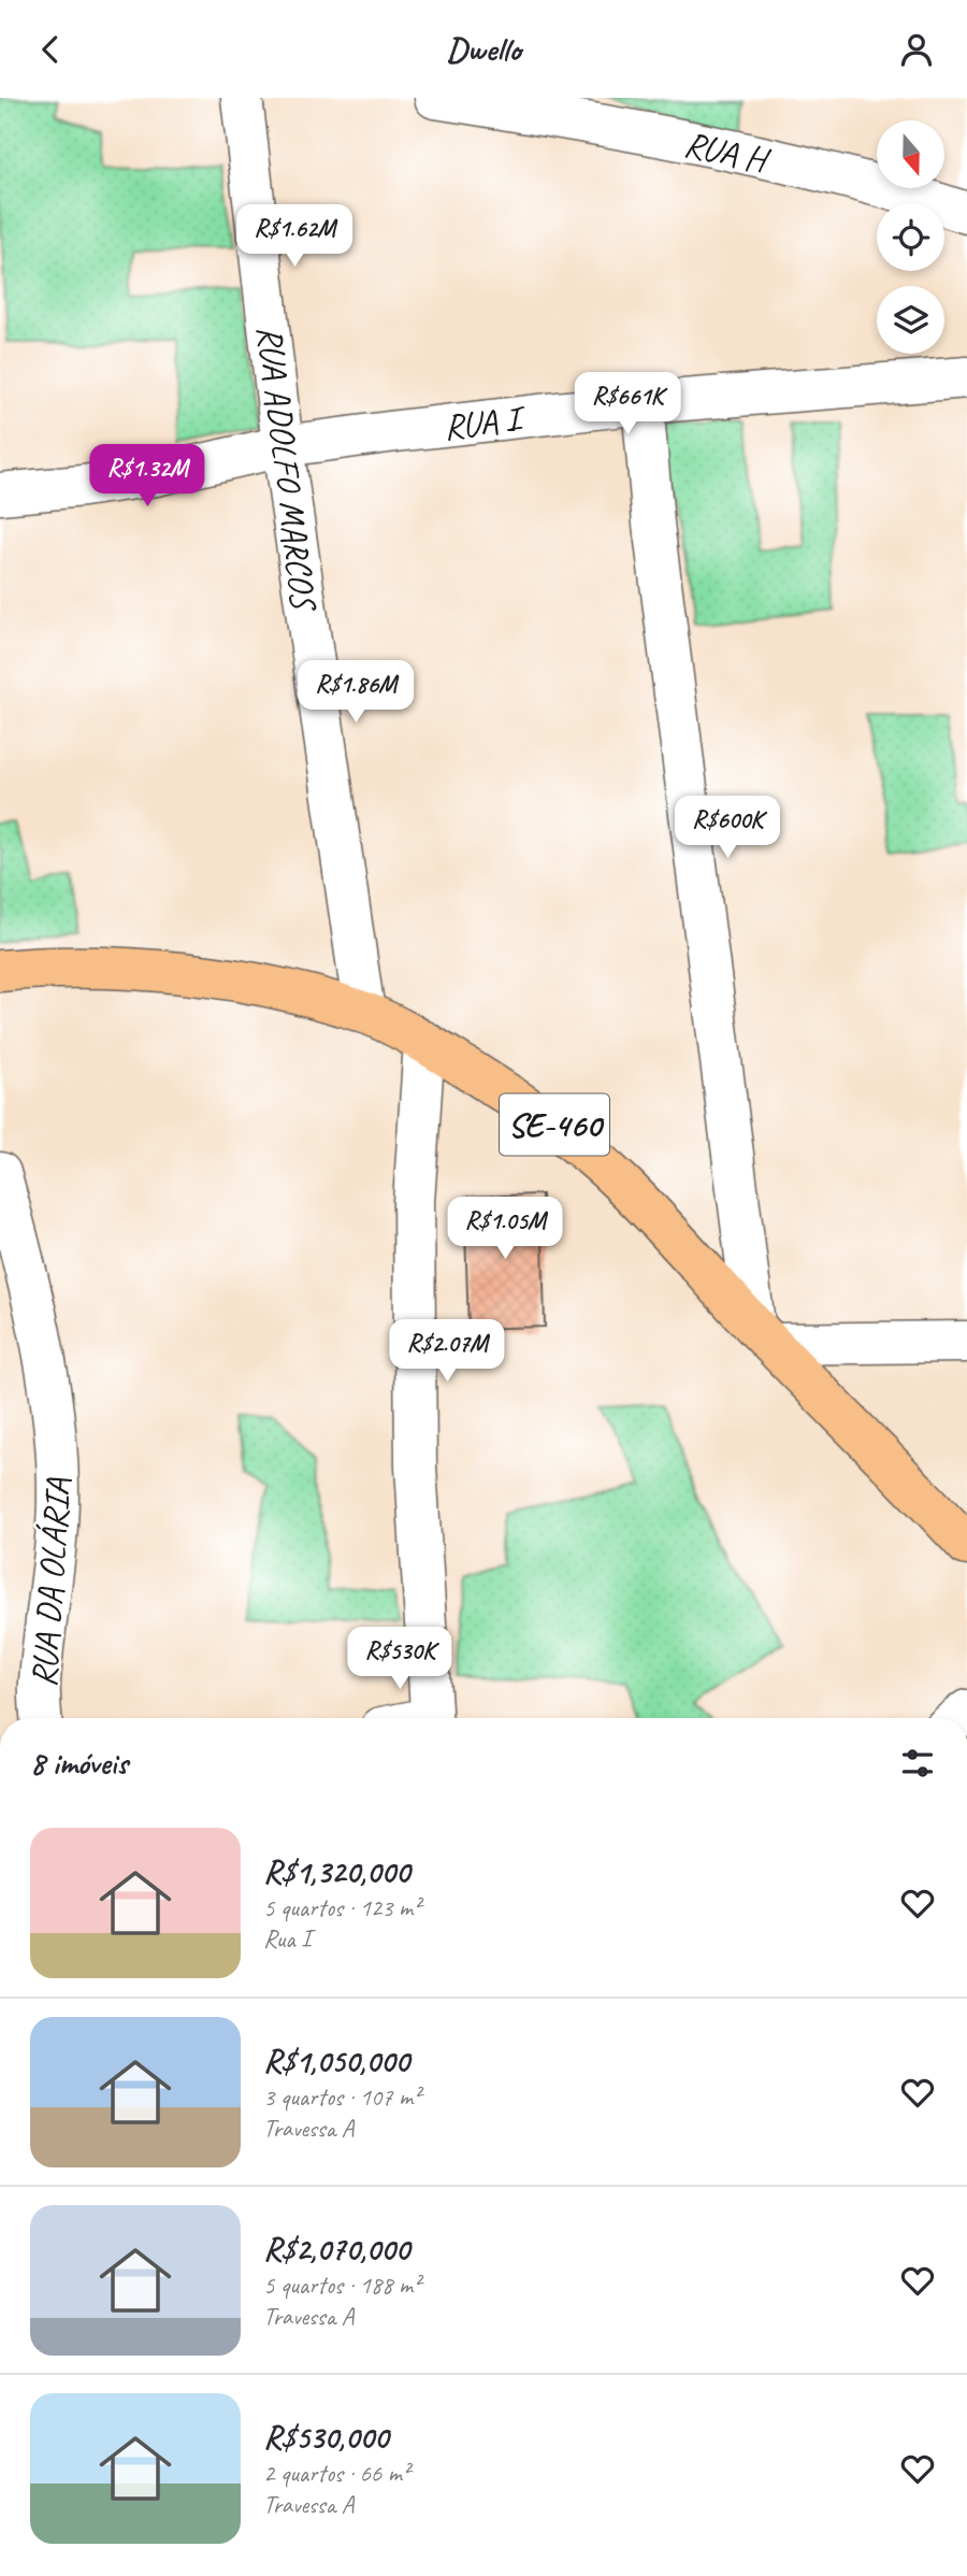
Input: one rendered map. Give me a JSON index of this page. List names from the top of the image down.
{
  "streets": {
    "main road": ["SE-460"],
    "street": [
      "RUA H",
      "RUA I",
      "RUA ADOLFO MARCOS",
      "RUA DA OLÁRIA"
    ]
  },
  "crossings": [
    ["RUA I", "RUA ADOLFO MARCOS"],
    ["RUA ADOLFO MARCOS", "SE-460"]
  ],
  "north": "bottom",
  "page": {
    "header": "Dwello",
    "price": [
      "R$1.62M",
      "R$661K",
      "R$1.32M",
      "R$1.86M",
      "R$600K",
      "R$1.05M",
      "R$2.07M",
      "R$530K"
    ],
    "heading": "8 imóveis",
    "list": [
      {
        "name": "R$1,320,000",
        "note": "5 quartos · 123 m² · Rua I"
      },
      {
        "name": "R$1,050,000",
        "note": "3 quartos · 107 m² · Travessa A"
      },
      {
        "name": "R$2,070,000",
        "note": "5 quartos · 188 m² · Travessa A"
      },
      {
        "name": "R$530,000",
        "note": "2 quartos · 66 m² · Travessa A"
      }
    ]
  }
}
